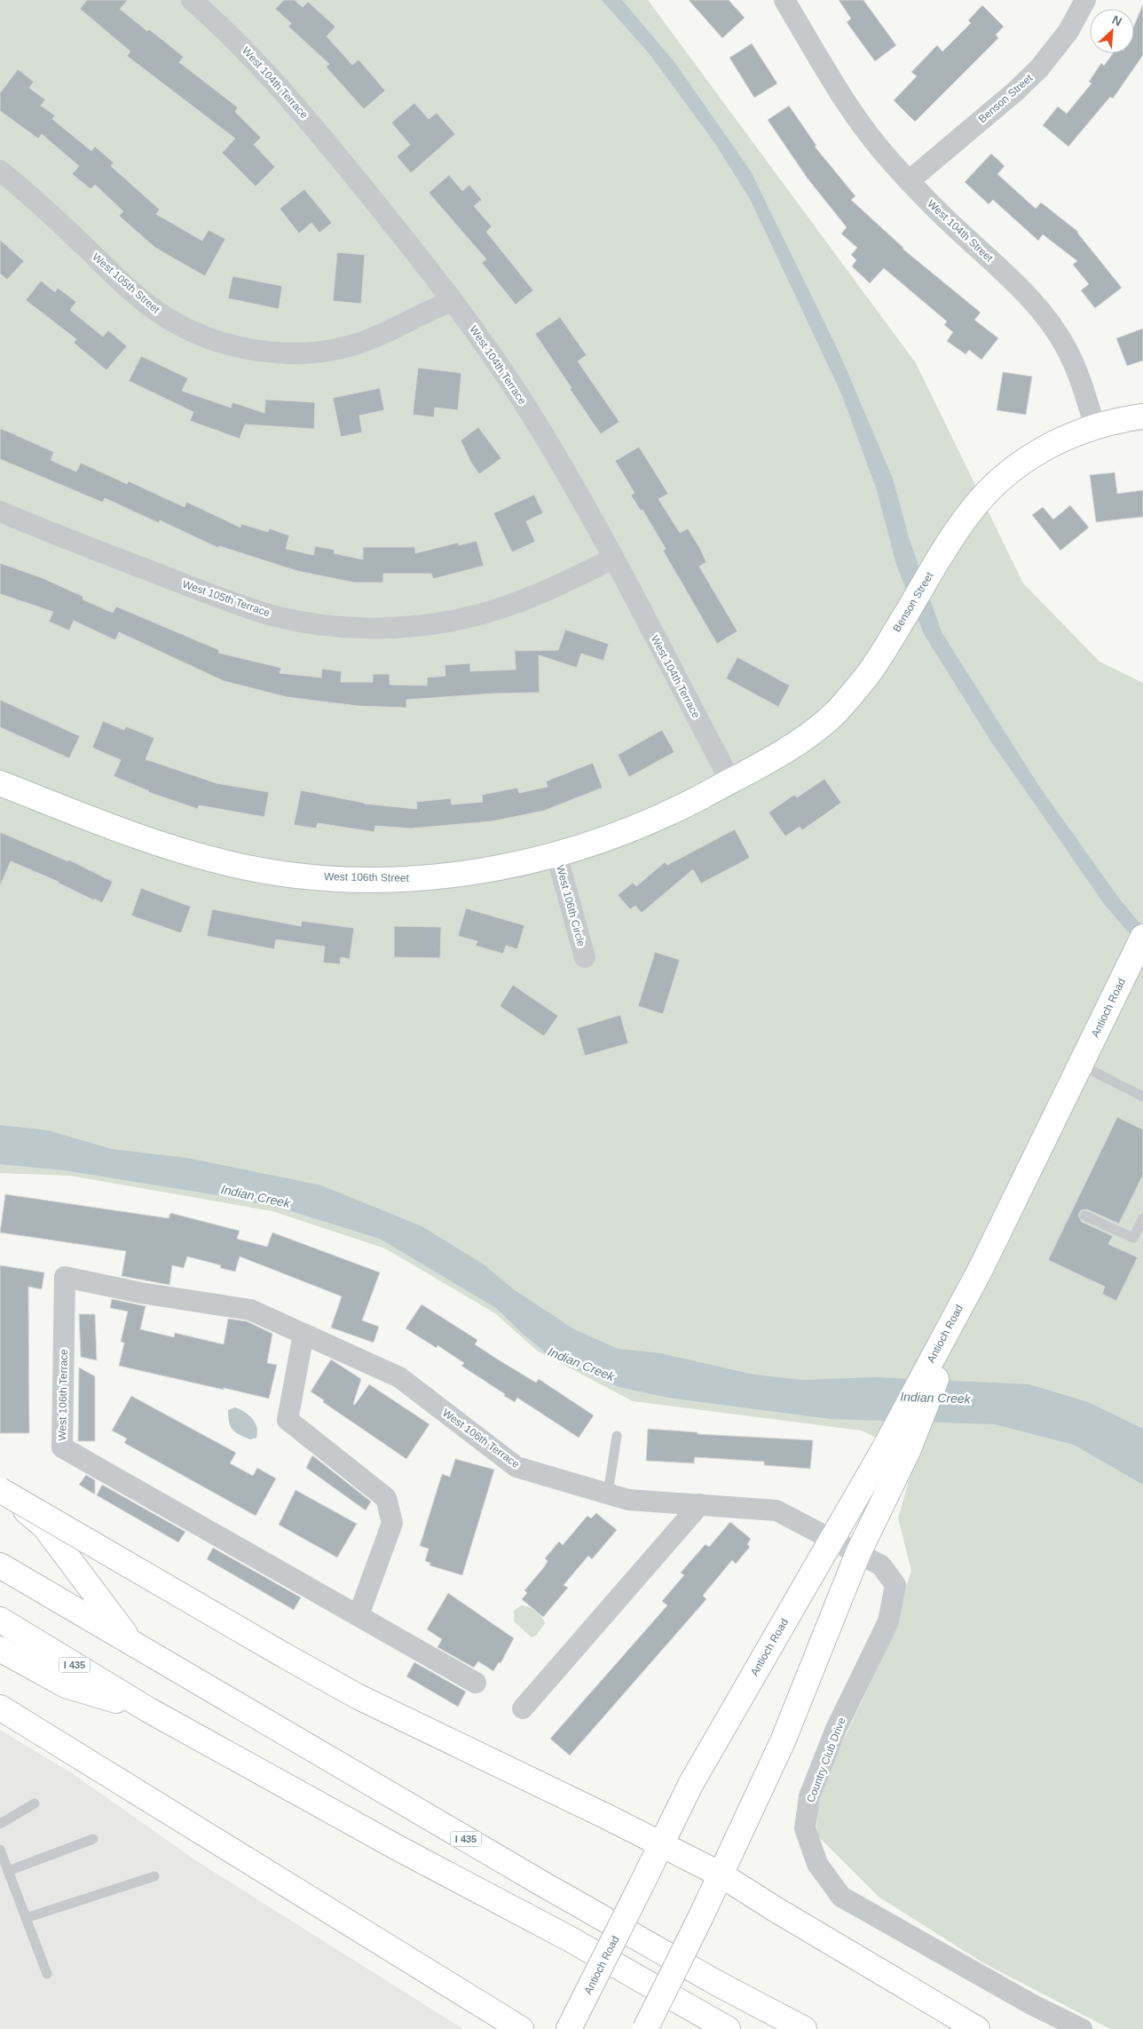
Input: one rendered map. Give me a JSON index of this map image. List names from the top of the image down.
{
  "streets": {
    "main road": [
      "Benson Street",
      "West 106th Street",
      "Antioch Road",
      "I 435"
    ],
    "street": [
      "West 104th Terrace",
      "West 104th Street",
      "West 105th Street",
      "West 105th Terrace",
      "West 106th Circle",
      "West 106th Terrace",
      "Country Club Drive"
    ]
  },
  "crossings": [
    ["West 104th Terrace", "Benson Street"],
    ["West 104th Terrace", "West 105th Street"],
    ["West 104th Terrace", "West 105th Terrace"],
    ["West 104th Terrace", "West 106th Street"],
    ["Benson Street", "West 104th Street"],
    ["Benson Street", "West 106th Street"],
    ["West 106th Street", "West 106th Circle"],
    ["Antioch Road", "West 106th Terrace"],
    ["Antioch Road", "Country Club Drive"],
    ["West 106th Terrace", "Country Club Drive"]
  ],
  "water": ["Indian Creek"],
  "north": "top right"
}
